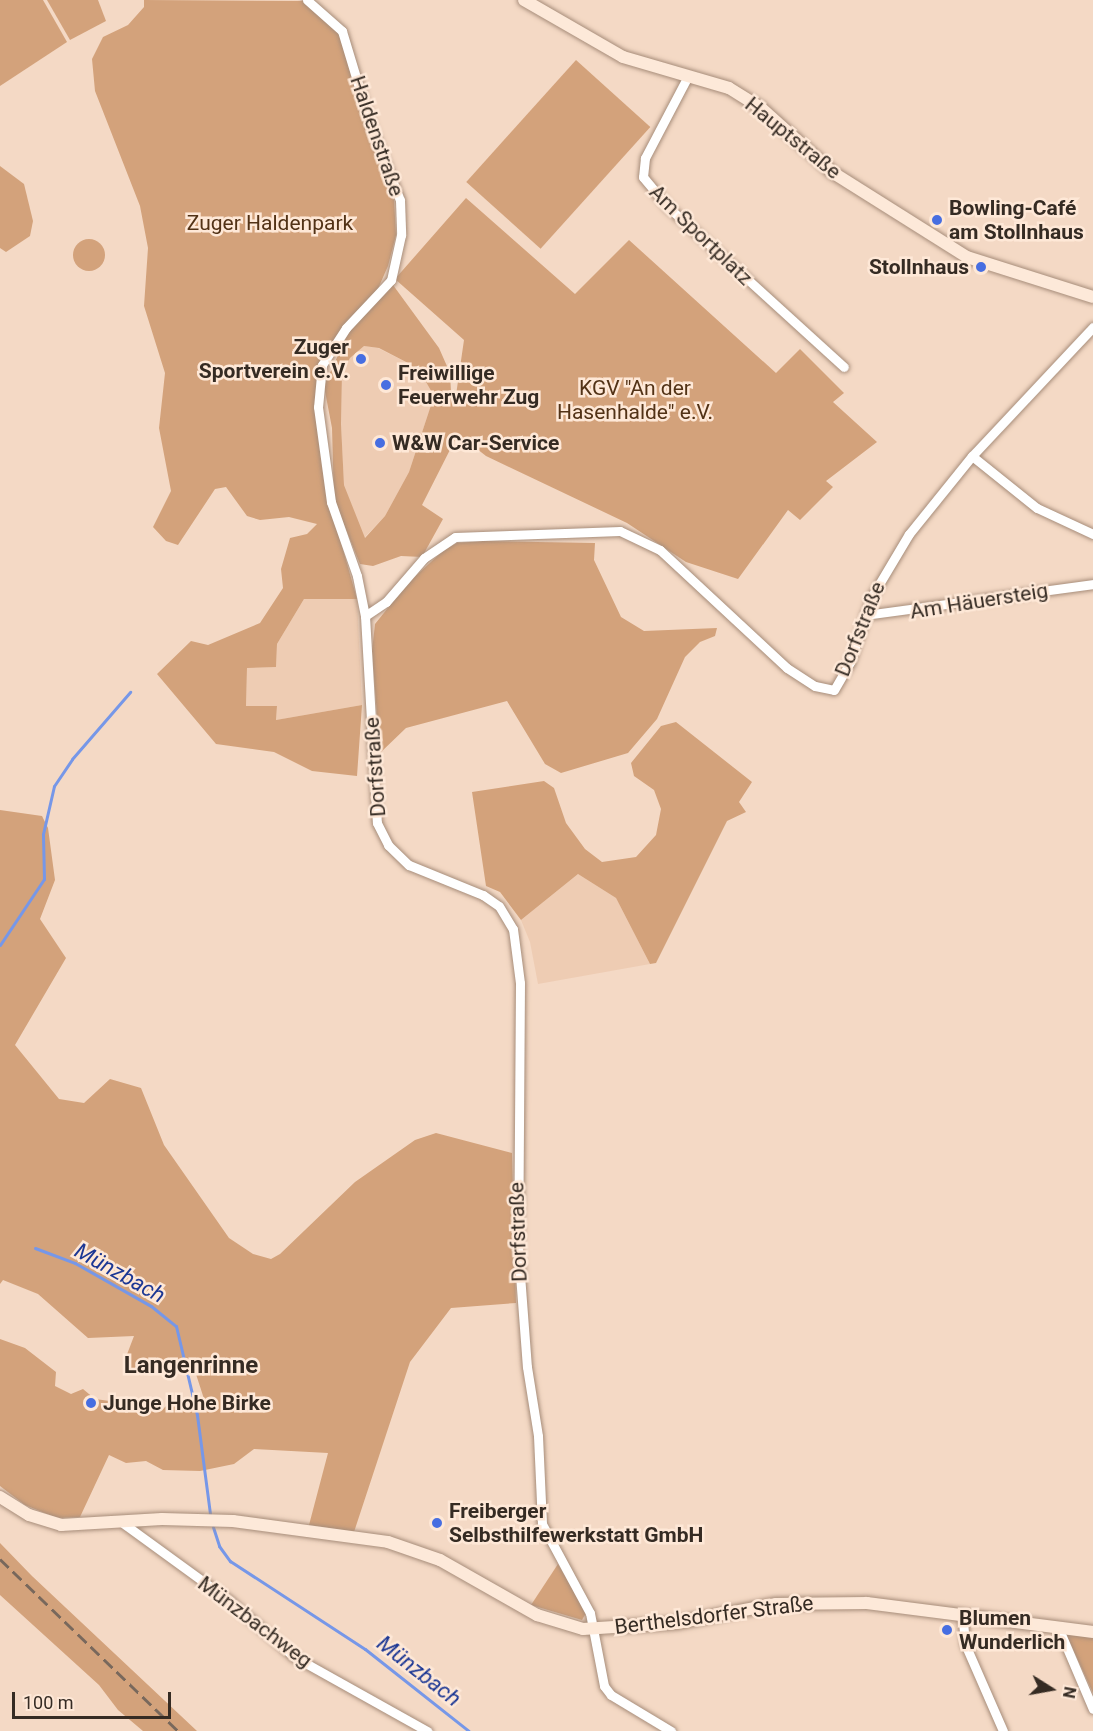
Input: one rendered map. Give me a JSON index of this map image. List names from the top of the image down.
{
  "streets": {
    "street": [
      "Haldenstraße",
      "Hauptstraße",
      "Am Sportplatz",
      "Am Häuersteig",
      "Dorfstraße",
      "Berthelsdorfer Straße",
      "Münzbachweg"
    ]
  },
  "crossings": [
    ["Haldenstraße", "Dorfstraße"],
    ["Hauptstraße", "Am Sportplatz"],
    ["Am Häuersteig", "Dorfstraße"],
    ["Dorfstraße", "Berthelsdorfer Straße"],
    ["Berthelsdorfer Straße", "Münzbachweg"]
  ],
  "districts": ["Langenrinne"],
  "water": ["Münzbach"],
  "parks": ["Zuger Haldenpark", "KGV \"An der Hasenhalde\" e.V."],
  "places": [
    "Bowling-Café am Stollnhaus",
    "Stollnhaus",
    "Zuger Sportverein e.V.",
    "Freiwillige Feuerwehr Zug",
    "W&W Car-Service",
    "Junge Hohe Birke",
    "Freiberger Selbsthilfewerkstatt GmbH",
    "Blumen Wunderlich"
  ],
  "scale_bar": "100 m",
  "north": "right"
}
